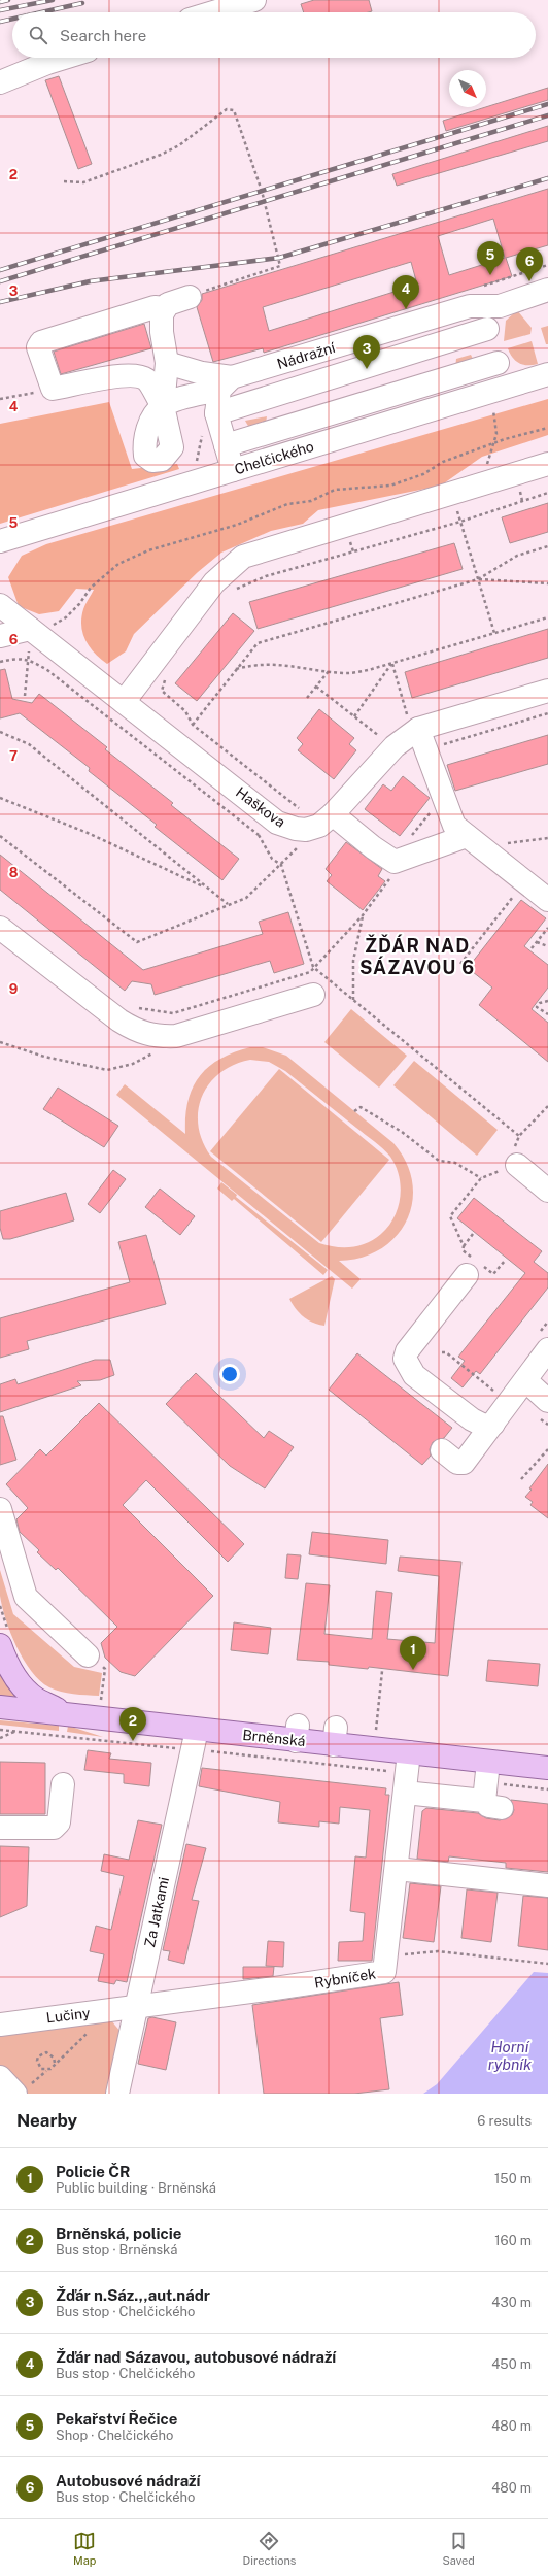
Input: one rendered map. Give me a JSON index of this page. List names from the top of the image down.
{
  "streets": {
    "main road": ["Brněnská"],
    "street": [
      "Nádražní",
      "Chelčického",
      "Haškova",
      "Za Jatkami",
      "Rybníček",
      "Lučiny"
    ]
  },
  "crossings": [
    ["Brněnská", "Za Jatkami"],
    ["Brněnská", "Rybníček"],
    ["Za Jatkami", "Rybníček"],
    ["Za Jatkami", "Lučiny"],
    ["Rybníček", "Lučiny"]
  ],
  "districts": ["ŽĎÁR NAD SÁZAVOU 6"],
  "water": ["Horní rybník"],
  "north": "bottom right",
  "page": {
    "search": "Search here",
    "pins": [
      "5",
      "6",
      "4",
      "3",
      "1",
      "2"
    ],
    "heading": ["Nearby", "6 results"],
    "list": [
      {
        "mark": "1",
        "name": "Policie ČR",
        "note": "Public building · Brněnská",
        "value": "150 m"
      },
      {
        "mark": "2",
        "name": "Brněnská, policie",
        "note": "Bus stop · Brněnská",
        "value": "160 m"
      },
      {
        "mark": "3",
        "name": "Žďár n.Sáz.,,aut.nádr",
        "note": "Bus stop · Chelčického",
        "value": "430 m"
      },
      {
        "mark": "4",
        "name": "Žďár nad Sázavou, autobusové nádraží",
        "note": "Bus stop · Chelčického",
        "value": "450 m"
      },
      {
        "mark": "5",
        "name": "Pekařství Řečice",
        "note": "Shop · Chelčického",
        "value": "480 m"
      },
      {
        "mark": "6",
        "name": "Autobusové nádraží",
        "note": "Bus stop · Chelčického",
        "value": "480 m"
      }
    ],
    "nav": ["Map", "Directions", "Saved"]
  },
  "grid": {
    "rows": [
      "2",
      "3",
      "4",
      "5",
      "6",
      "7",
      "8",
      "9"
    ]
  }
}
